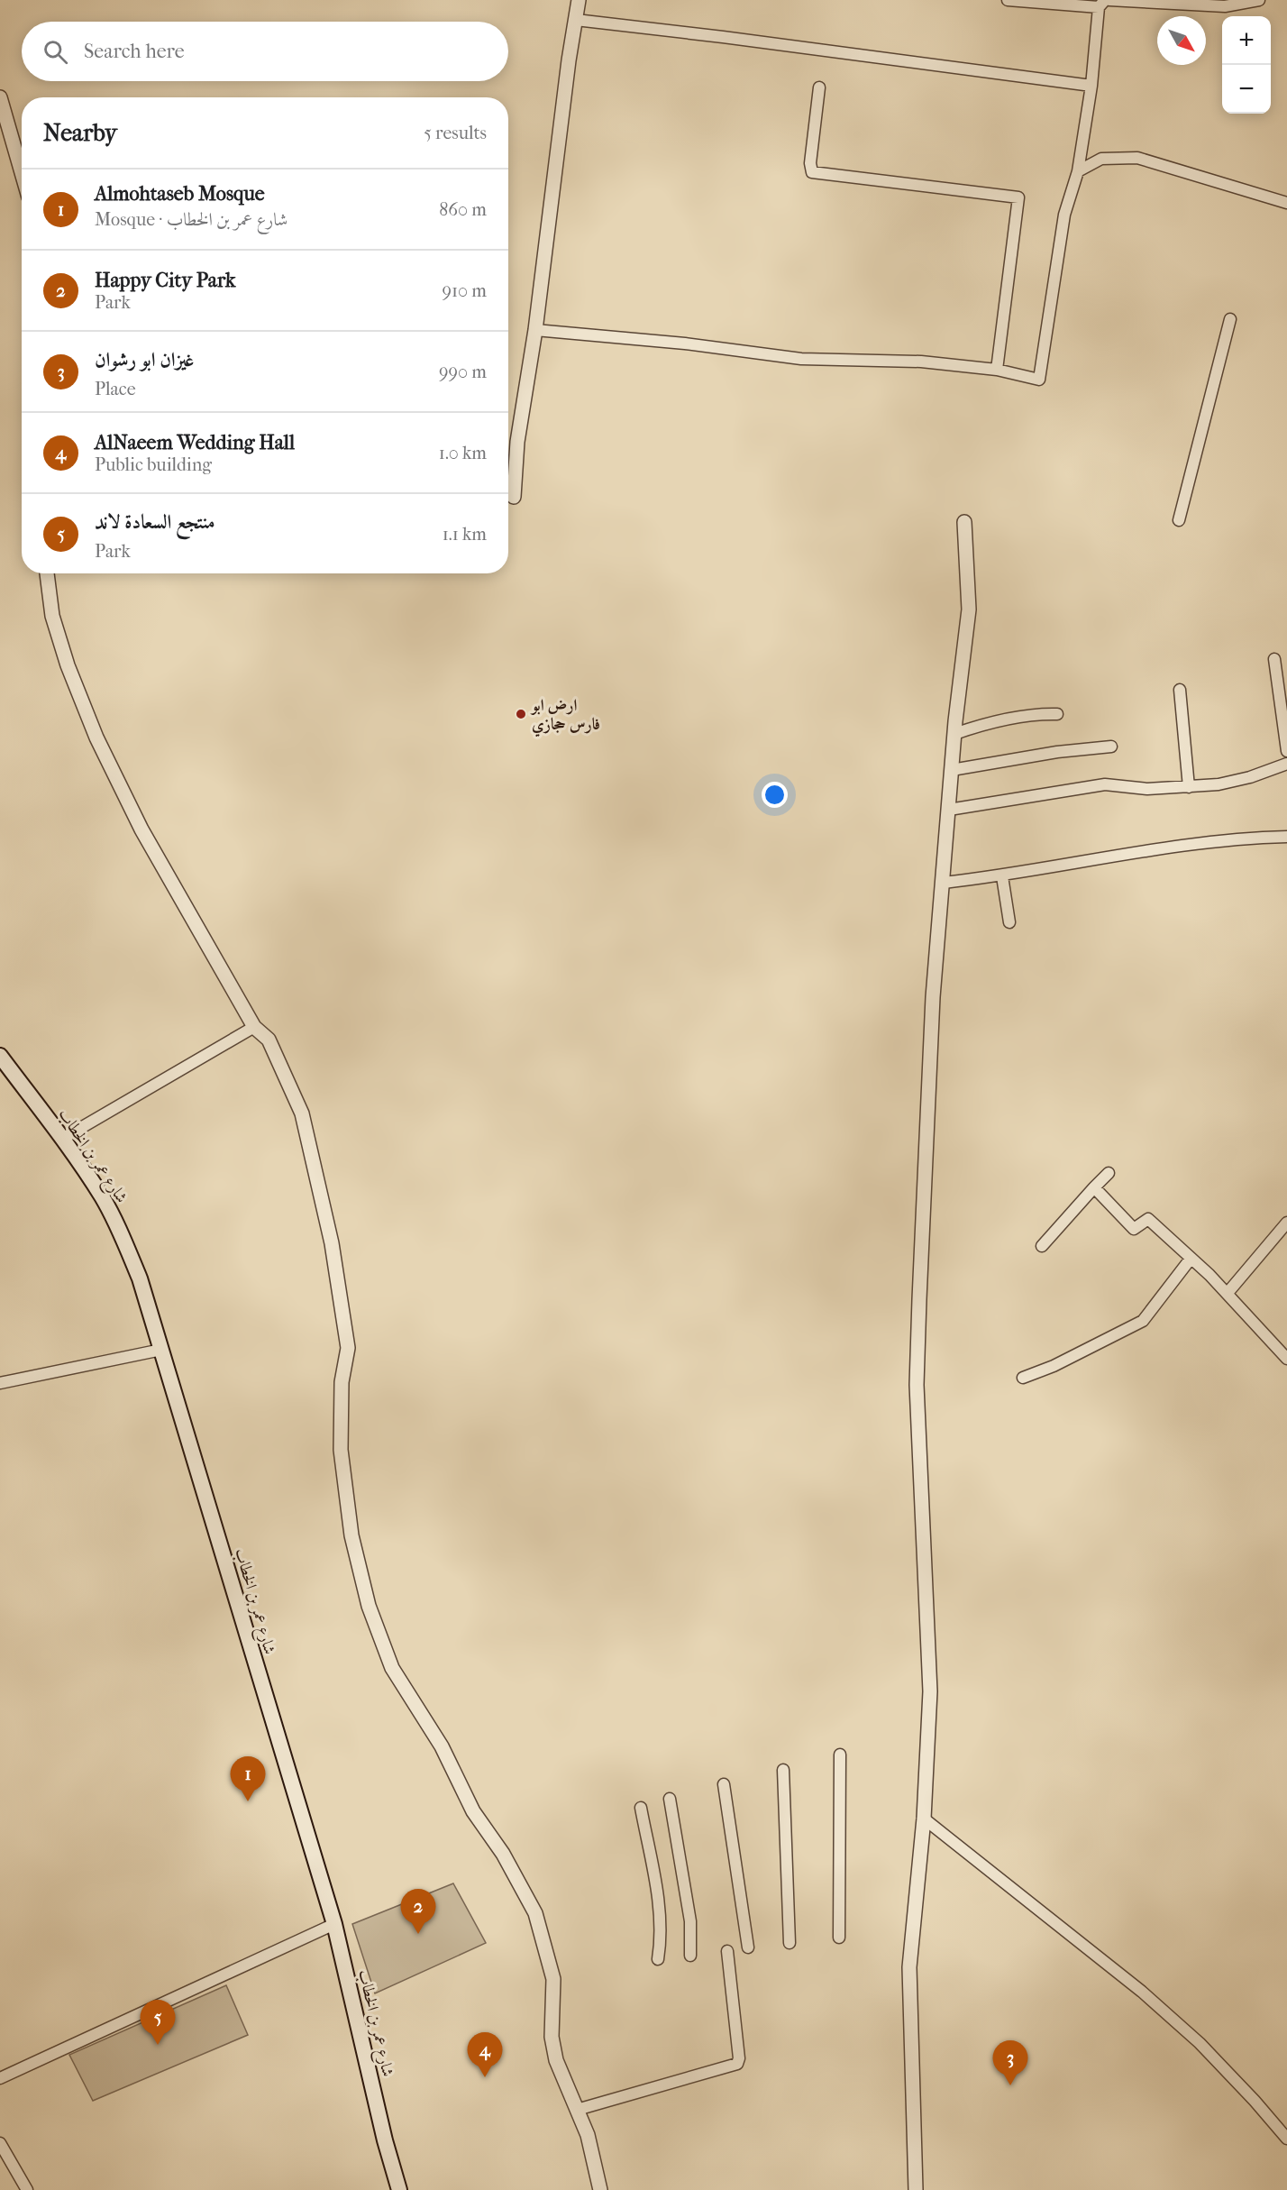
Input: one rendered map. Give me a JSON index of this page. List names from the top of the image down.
{
  "streets": {
    "main road": ["شارع عمر بن الخطاب"]
  },
  "places": ["ارض ابو فارس حجازي"],
  "north": "bottom right",
  "page": {
    "map_buttons": ["+", "−"],
    "search": "Search here",
    "heading": ["Nearby", "5 results"],
    "list": [
      {
        "mark": "1",
        "name": "Almohtaseb Mosque",
        "note": "Mosque · شارع عمر بن الخطاب",
        "value": "860 m"
      },
      {
        "mark": "2",
        "name": "Happy City Park",
        "note": "Park",
        "value": "910 m"
      },
      {
        "mark": "3",
        "name": "غيزان ابو رشوان",
        "note": "Place",
        "value": "990 m"
      },
      {
        "mark": "4",
        "name": "AlNaeem Wedding Hall",
        "note": "Public building",
        "value": "1.0 km"
      },
      {
        "mark": "5",
        "name": "منتجع السعادة لاند",
        "note": "Park",
        "value": "1.1 km"
      }
    ],
    "pins": [
      "1",
      "2",
      "5",
      "4",
      "3"
    ]
  }
}
